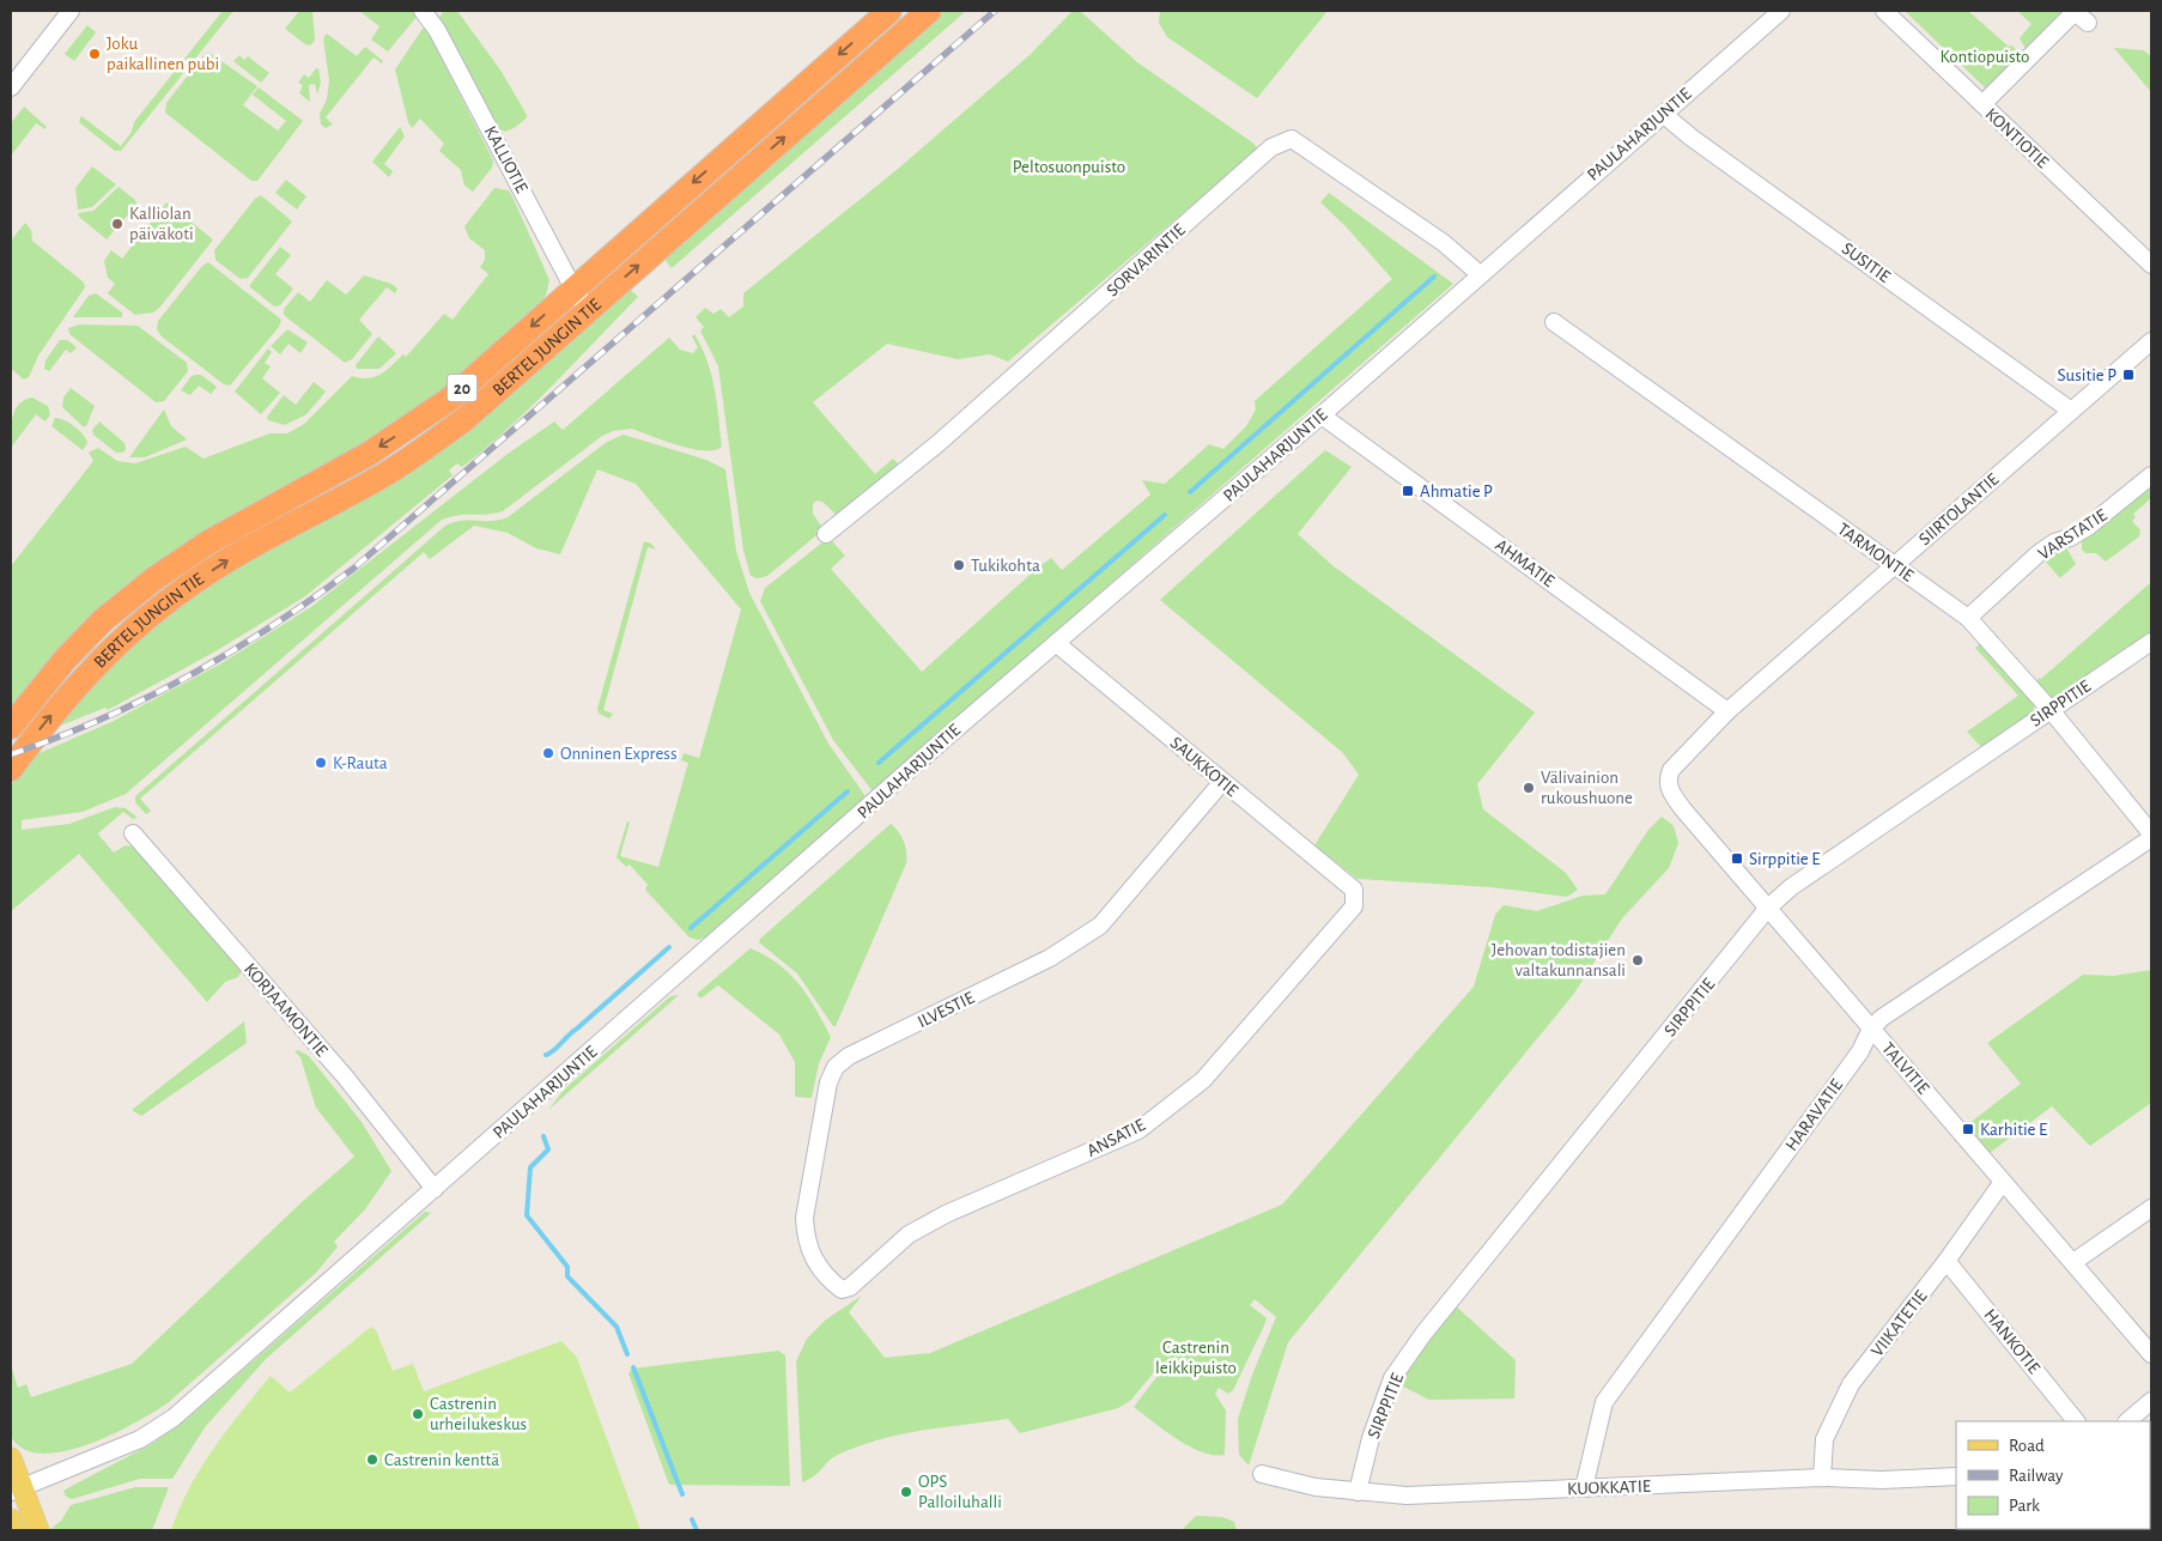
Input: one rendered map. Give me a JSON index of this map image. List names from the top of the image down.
{
  "streets": {
    "highway": ["BERTEL JUNGIN TIE", "20"],
    "street": [
      "PAULAHARJUNTIE",
      "KONTIOTIE",
      "KALLIOTIE",
      "SORVARINTIE",
      "SUSITIE",
      "SIIRTOLANTIE",
      "VARSTATIE",
      "TARMONTIE",
      "AHMATIE",
      "SIRPPITIE",
      "SAUKKOTIE",
      "KORJAAMONTIE",
      "ILVESTIE",
      "TALVITIE",
      "HARAVATIE",
      "ANSATIE",
      "VIIKATETIE",
      "HANKOTIE",
      "KUOKKATIE"
    ]
  },
  "crossings": [
    ["PAULAHARJUNTIE", "SORVARINTIE"],
    ["PAULAHARJUNTIE", "SUSITIE"],
    ["PAULAHARJUNTIE", "AHMATIE"],
    ["PAULAHARJUNTIE", "SAUKKOTIE"],
    ["PAULAHARJUNTIE", "KORJAAMONTIE"],
    ["KALLIOTIE", "BERTEL JUNGIN TIE"],
    ["SUSITIE", "SIIRTOLANTIE"],
    ["SIIRTOLANTIE", "TARMONTIE"],
    ["SIIRTOLANTIE", "AHMATIE"],
    ["SIIRTOLANTIE", "TALVITIE"],
    ["VARSTATIE", "TARMONTIE"],
    ["TARMONTIE", "SIRPPITIE"],
    ["SIRPPITIE", "TALVITIE"],
    ["SIRPPITIE", "KUOKKATIE"],
    ["SAUKKOTIE", "ILVESTIE"],
    ["SAUKKOTIE", "ANSATIE"],
    ["ILVESTIE", "ANSATIE"],
    ["TALVITIE", "HARAVATIE"],
    ["TALVITIE", "VIIKATETIE"],
    ["HARAVATIE", "KUOKKATIE"],
    ["VIIKATETIE", "HANKOTIE"],
    ["VIIKATETIE", "KUOKKATIE"]
  ],
  "parks": ["Kontiopuisto", "Peltosuonpuisto", "Castrenin leikkipuisto"],
  "places": {
    "other": [
      "Joku paikallinen pubi",
      "Kalliolan päiväkoti",
      "Tukikohta",
      "Onninen Express",
      "K-Rauta",
      "Välivainion rukoushuone",
      "Jehovan todistajien valtakunnansali",
      "Castrenin urheilukeskus",
      "Castrenin kenttä",
      "OPS Palloiluhalli"
    ],
    "transit": [
      "Susitie P",
      "Ahmatie P",
      "Sirppitie E",
      "Karhitie E"
    ]
  },
  "legend": ["Road", "Railway", "Park"]
}
